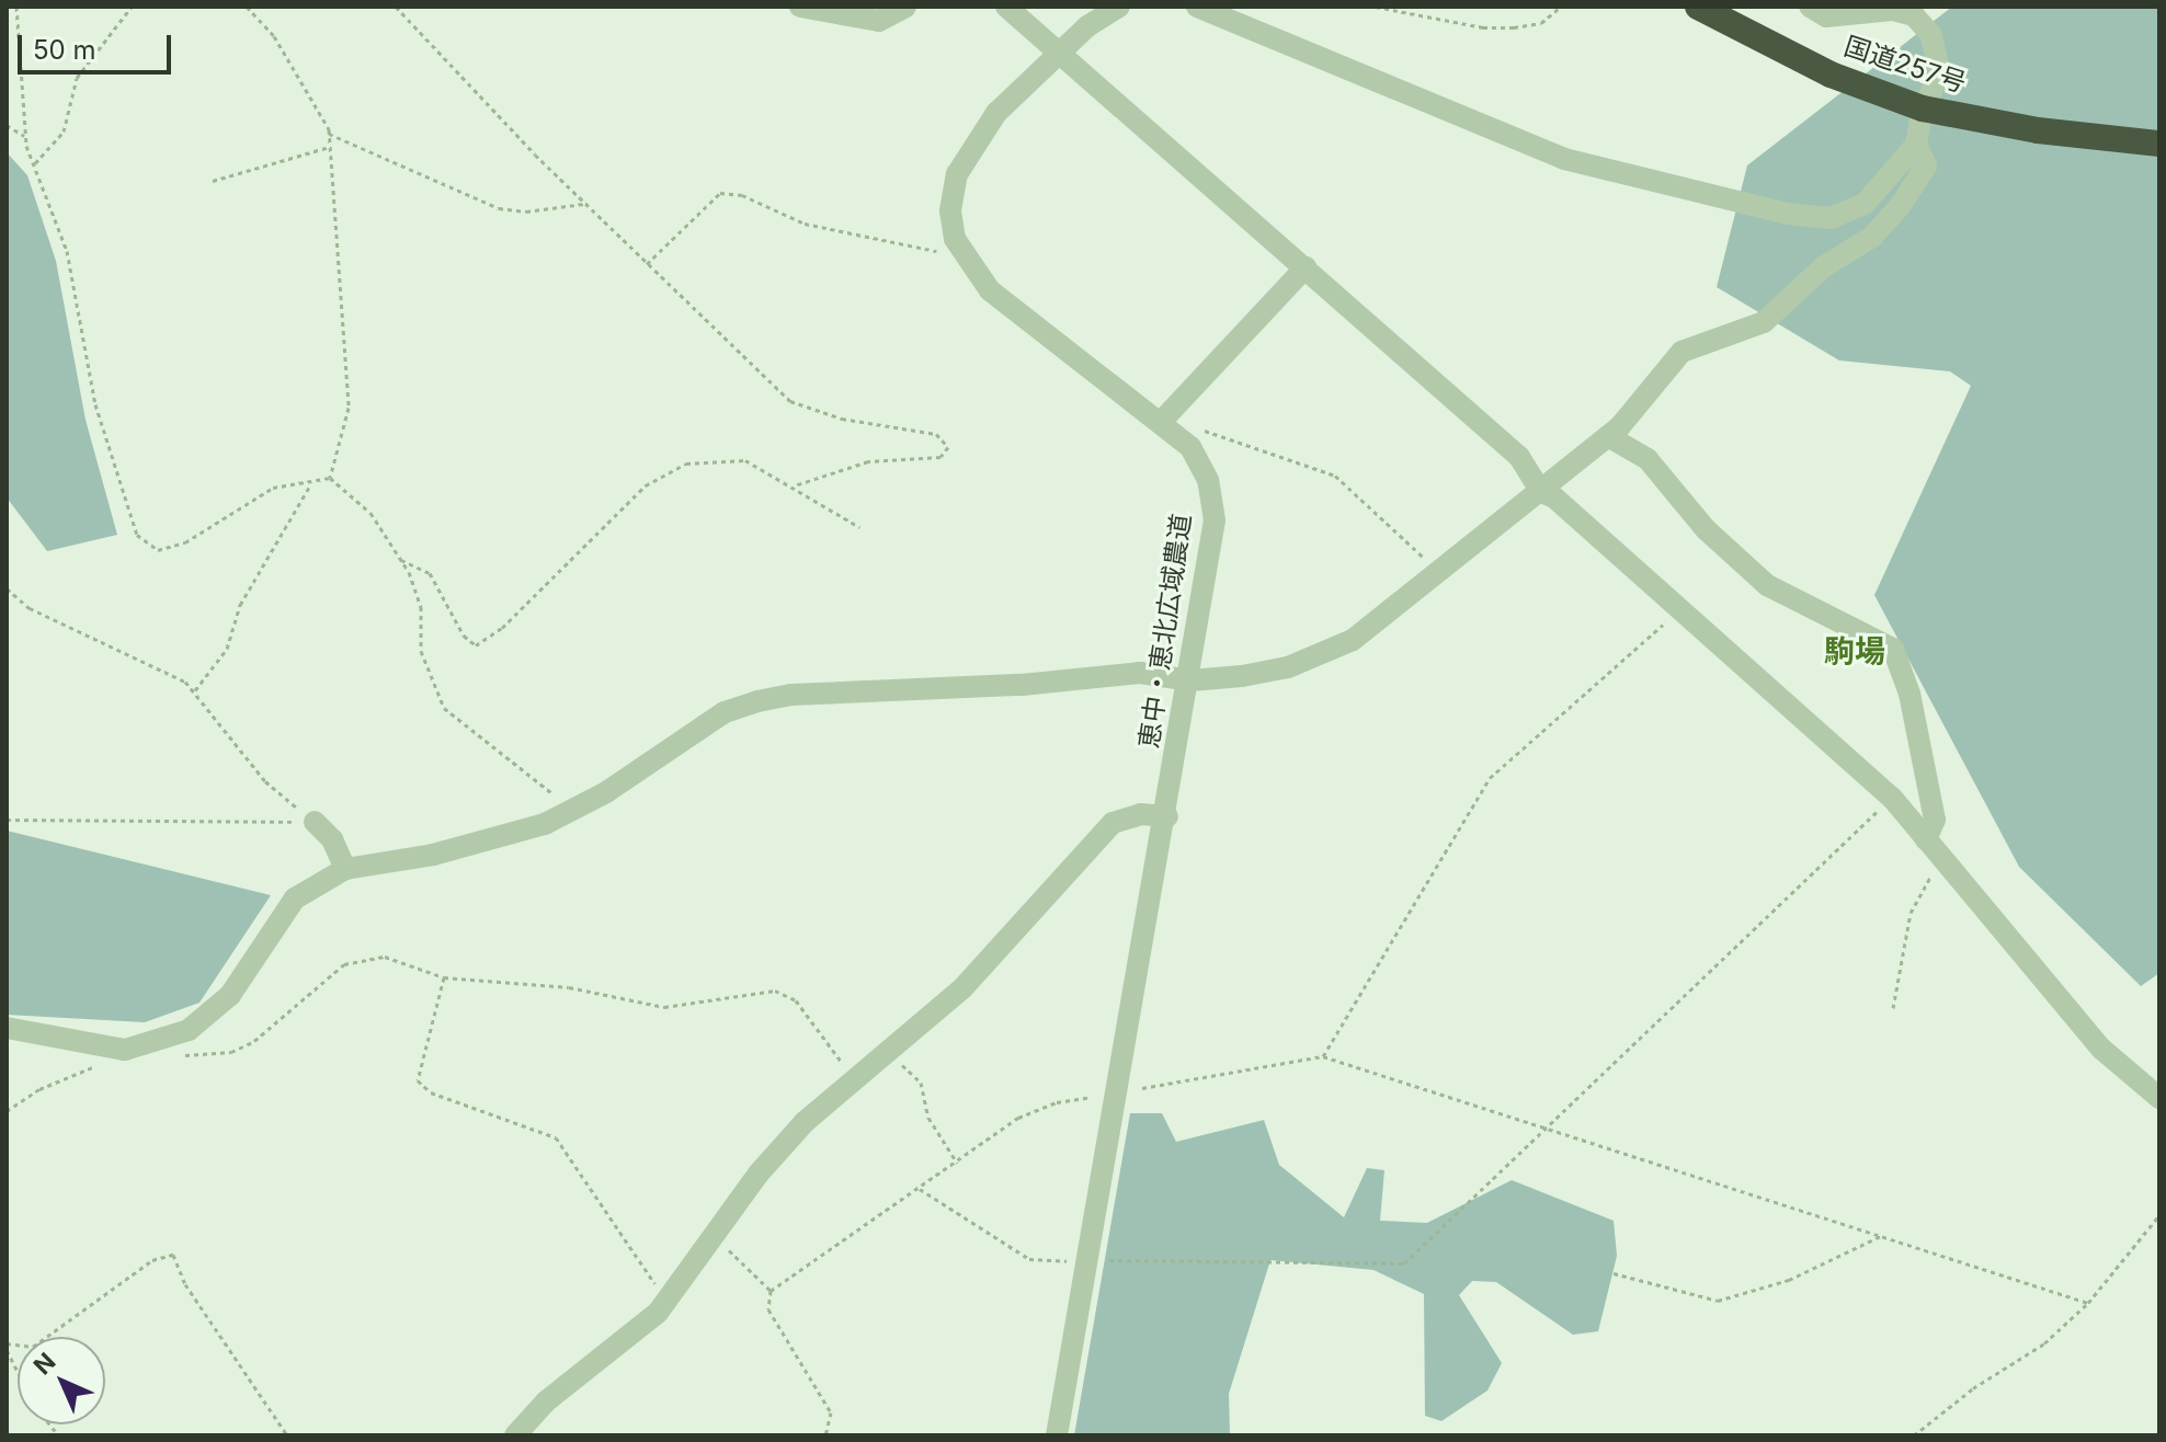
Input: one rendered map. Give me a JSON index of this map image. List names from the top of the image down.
{
  "streets": {
    "highway": ["国道257号"],
    "street": ["恵中・恵北広域農道"]
  },
  "districts": ["駒場"],
  "scale_bar": "50 m",
  "north": "top left"
}
